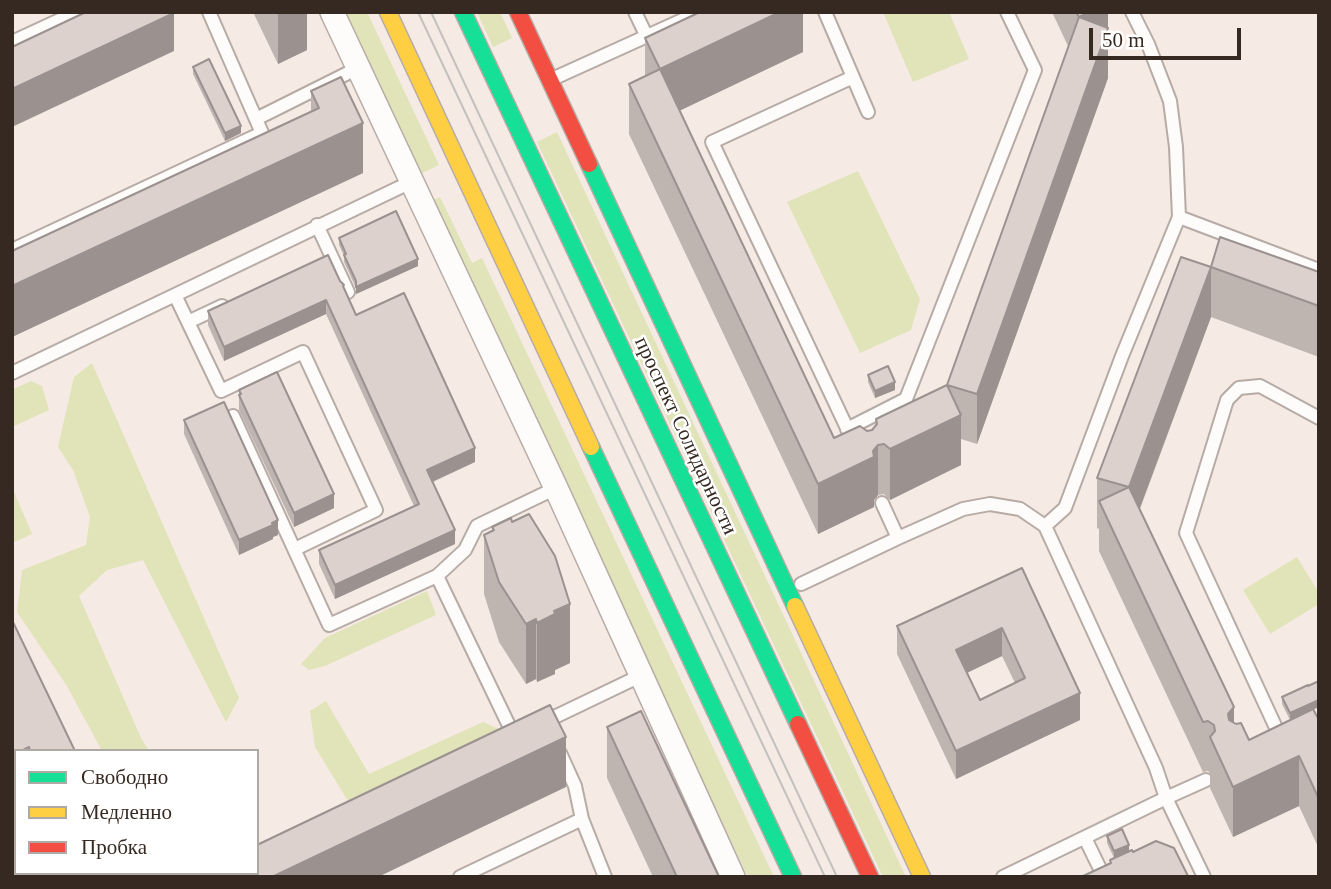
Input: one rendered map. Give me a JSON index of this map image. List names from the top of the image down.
{
  "streets": {
    "main road": ["проспект Солидарности"]
  },
  "legend": ["Свободно", "Медленно", "Пробка"],
  "scale_bar": "50 m"
}
